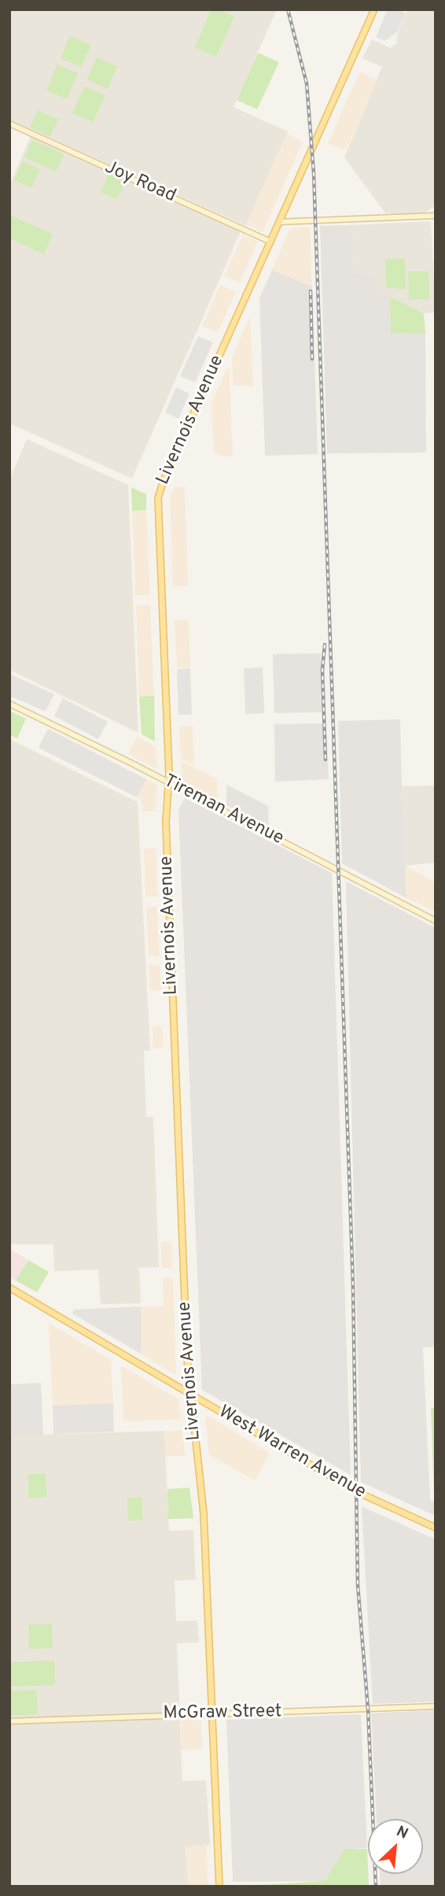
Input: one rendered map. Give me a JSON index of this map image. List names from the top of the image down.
{
  "streets": {
    "main road": ["Livernois Avenue", "West Warren Avenue"],
    "street": ["Joy Road", "Tireman Avenue", "McGraw Street"]
  },
  "crossings": [
    ["Joy Road", "Livernois Avenue"],
    ["Livernois Avenue", "Tireman Avenue"],
    ["Livernois Avenue", "West Warren Avenue"],
    ["Livernois Avenue", "McGraw Street"]
  ],
  "north": "top right"
}
